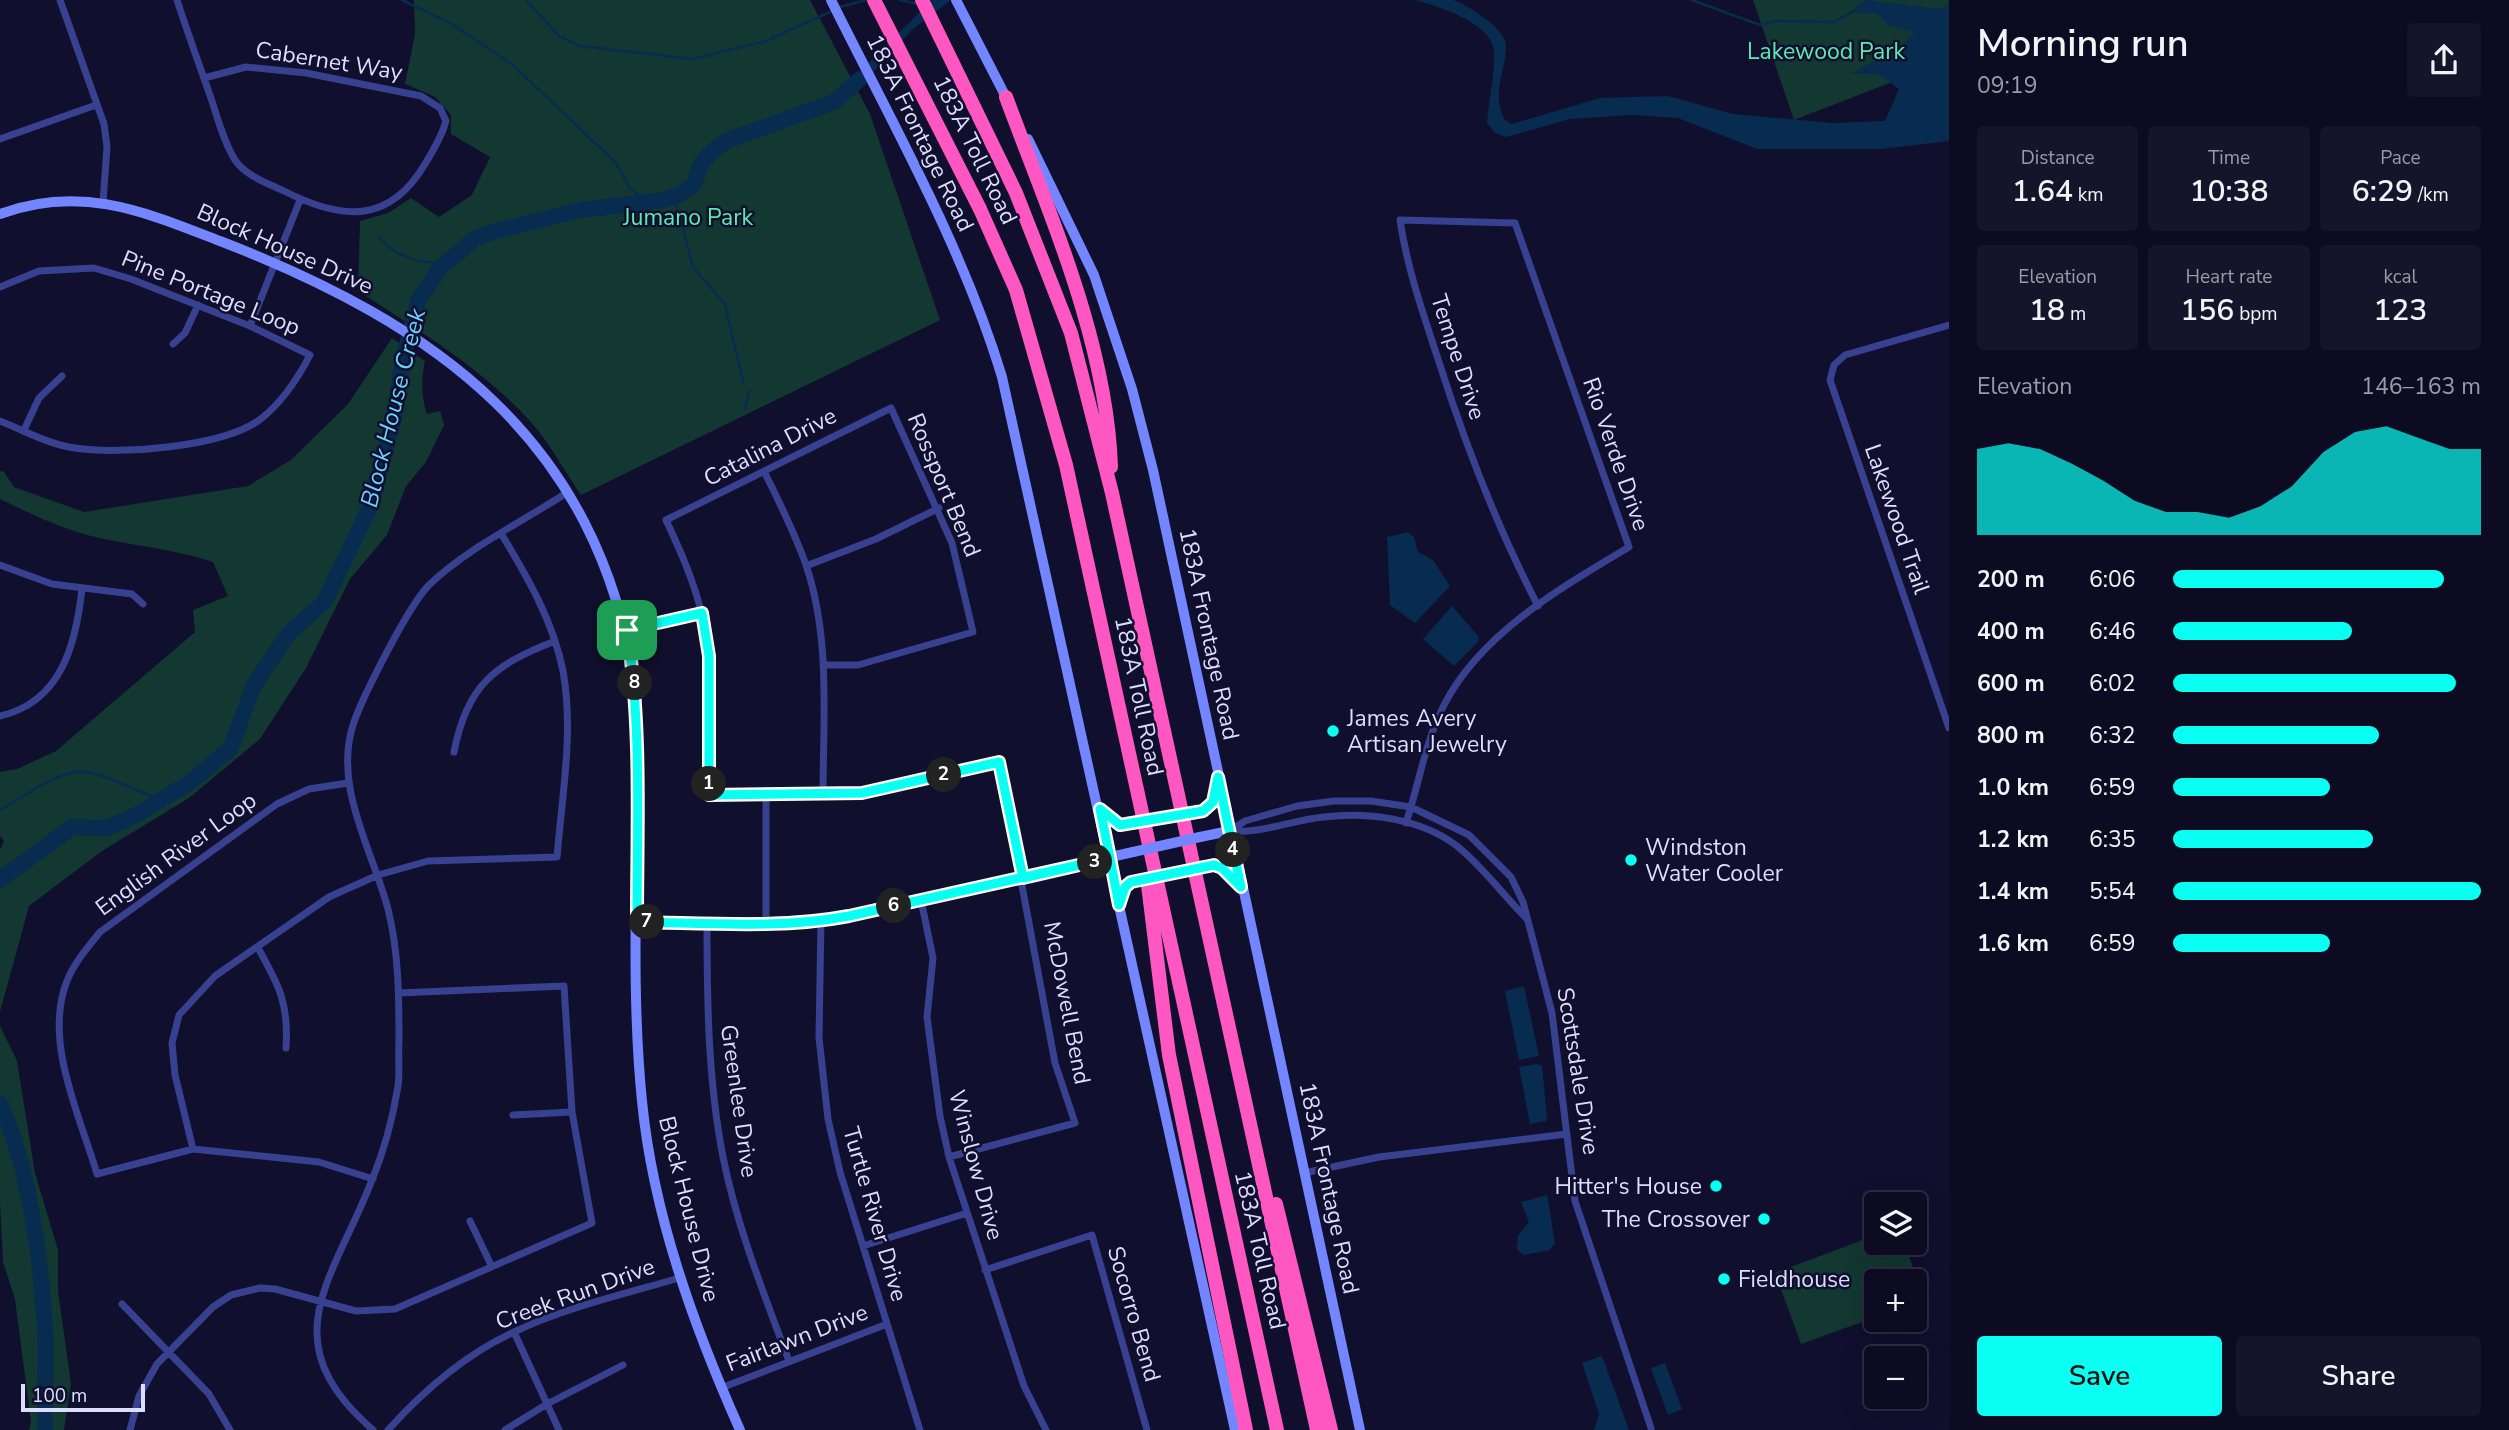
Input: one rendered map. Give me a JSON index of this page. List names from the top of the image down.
{
  "streets": {
    "highway": ["183A Toll Road"],
    "main road": ["183A Frontage Road", "Block House Drive", "Scottsdale Drive"],
    "street": [
      "Cabernet Way",
      "Pine Portage Loop",
      "Tempe Drive",
      "Catalina Drive",
      "Rio Verde Drive",
      "Rossport Bend",
      "Lakewood Trail",
      "English River Loop",
      "McDowell Bend",
      "Greenlee Drive",
      "Winslow Drive",
      "Turtle River Drive",
      "Creek Run Drive",
      "Socorro Bend",
      "Fairlawn Drive"
    ]
  },
  "crossings": [
    ["183A Frontage Road", "Scottsdale Drive"],
    ["Block House Drive", "Scottsdale Drive"],
    ["Block House Drive", "Creek Run Drive"],
    ["Block House Drive", "Fairlawn Drive"],
    ["Tempe Drive", "Rio Verde Drive"],
    ["Catalina Drive", "Rossport Bend"],
    ["Rio Verde Drive", "Scottsdale Drive"],
    ["McDowell Bend", "Scottsdale Drive"],
    ["McDowell Bend", "Winslow Drive"],
    ["Scottsdale Drive", "Greenlee Drive"],
    ["Scottsdale Drive", "Winslow Drive"],
    ["Scottsdale Drive", "Turtle River Drive"],
    ["Greenlee Drive", "Fairlawn Drive"],
    ["Winslow Drive", "Socorro Bend"],
    ["Turtle River Drive", "Fairlawn Drive"]
  ],
  "water": ["Block House Creek"],
  "parks": ["Lakewood Park", "Jumano Park"],
  "places": [
    "James Avery Artisan Jewelry",
    "Windston Water Cooler",
    "Hitter's House",
    "The Crossover",
    "Fieldhouse"
  ],
  "scale_bar": "100 m",
  "page": {
    "heading": ["Morning run", "09:19"],
    "stats": [
      ["Distance", "1.64 km"],
      ["Time", "10:38"],
      ["Pace", "6:29 /km"],
      ["Elevation", "18 m"],
      ["Heart rate", "156 bpm"],
      ["kcal", "123"]
    ],
    "chart": ["Elevation", "146–163 m"],
    "list": [
      {
        "name": "200 m",
        "note": "6:06"
      },
      {
        "name": "400 m",
        "note": "6:46"
      },
      {
        "name": "600 m",
        "note": "6:02"
      },
      {
        "name": "800 m",
        "note": "6:32"
      },
      {
        "name": "1.0 km",
        "note": "6:59"
      },
      {
        "name": "1.2 km",
        "note": "6:35"
      },
      {
        "name": "1.4 km",
        "note": "5:54"
      },
      {
        "name": "1.6 km",
        "note": "6:59"
      }
    ],
    "pins": [
      "8",
      "2",
      "1",
      "4",
      "3",
      "6",
      "7"
    ],
    "map_buttons": ["+", "−"],
    "buttons": ["Save", "Share"],
    "scale": "100 m"
  }
}
